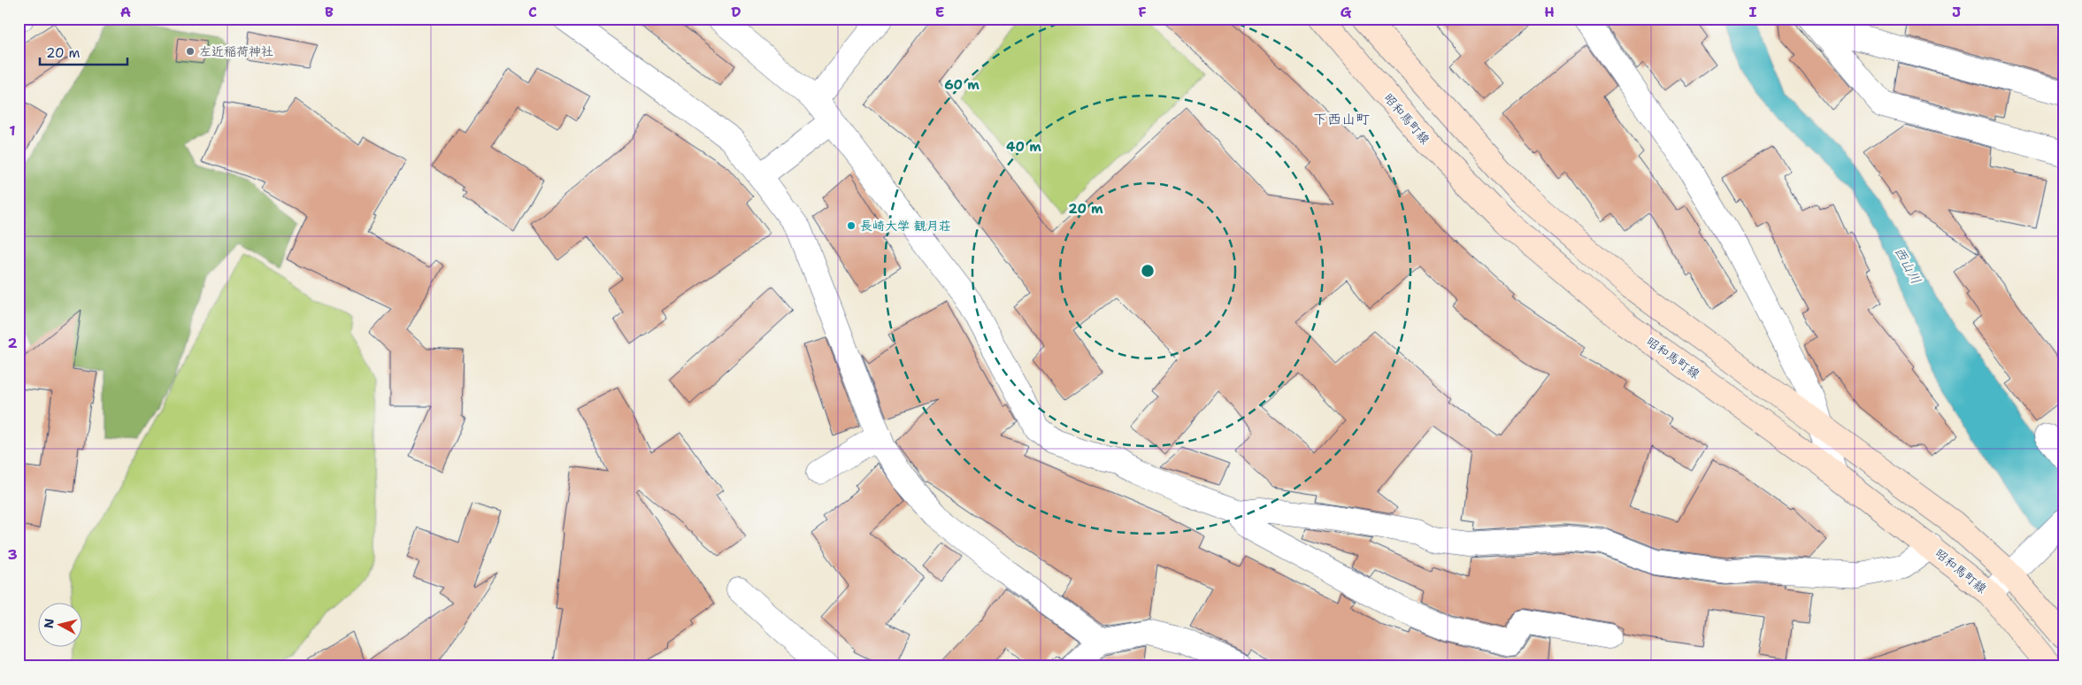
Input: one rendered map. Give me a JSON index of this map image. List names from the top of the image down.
{
  "streets": {
    "main road": ["昭和馬町線"]
  },
  "districts": ["下西山町"],
  "water": ["西山川"],
  "places": ["左近稲荷神社", "長崎大学 観月荘"],
  "scale_bar": "20 m",
  "north": "left",
  "grid": {
    "columns": [
      "A",
      "B",
      "C",
      "D",
      "E",
      "F",
      "G",
      "H",
      "I",
      "J"
    ],
    "rows": ["1", "2", "3"]
  },
  "rings": ["60 m", "40 m", "20 m"]
}
